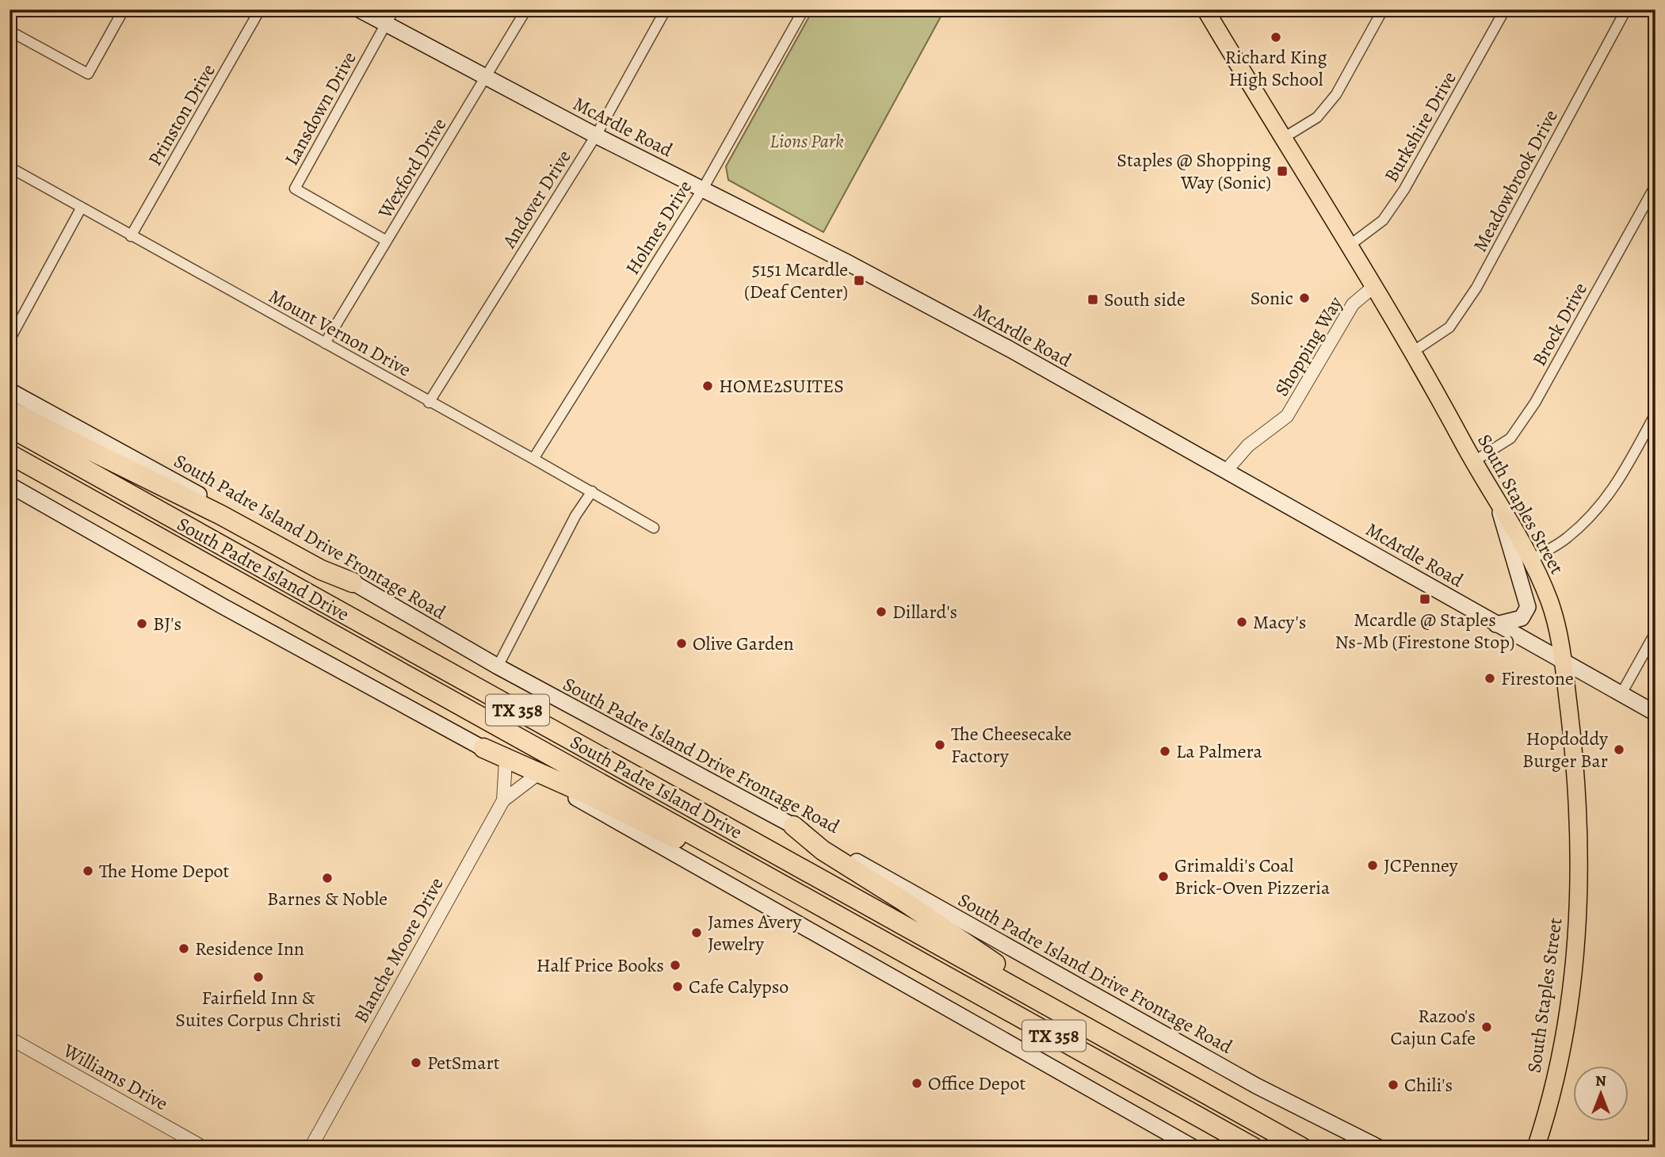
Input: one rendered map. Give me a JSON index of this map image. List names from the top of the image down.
{
  "streets": {
    "highway": ["South Padre Island Drive", "TX 358"],
    "main road": ["McArdle Road", "South Staples Street", "South Padre Island Drive Frontage Road"],
    "street": [
      "Lansdown Drive",
      "Prinston Drive",
      "Burkshire Drive",
      "Wexford Drive",
      "Meadowbrook Drive",
      "Andover Drive",
      "Holmes Drive",
      "Brock Drive",
      "Mount Vernon Drive",
      "Shopping Way",
      "Blanche Moore Drive",
      "Williams Drive"
    ]
  },
  "crossings": [
    ["Lansdown Drive", "McArdle Road"],
    ["Lansdown Drive", "Wexford Drive"],
    ["Prinston Drive", "Mount Vernon Drive"],
    ["McArdle Road", "Wexford Drive"],
    ["McArdle Road", "Andover Drive"],
    ["McArdle Road", "Holmes Drive"],
    ["McArdle Road", "Shopping Way"],
    ["McArdle Road", "South Staples Street"],
    ["Burkshire Drive", "South Staples Street"],
    ["Wexford Drive", "Mount Vernon Drive"],
    ["Meadowbrook Drive", "South Staples Street"],
    ["Andover Drive", "Mount Vernon Drive"],
    ["Holmes Drive", "Mount Vernon Drive"],
    ["Brock Drive", "South Staples Street"],
    ["Shopping Way", "South Staples Street"]
  ],
  "parks": ["Lions Park"],
  "places": {
    "other": [
      "Richard King High School",
      "Sonic",
      "HOME2SUITES",
      "Dillard's",
      "Macy's",
      "BJ's",
      "Olive Garden",
      "Firestone",
      "The Cheesecake Factory",
      "Hopdoddy Burger Bar",
      "La Palmera",
      "JCPenney",
      "The Home Depot",
      "Grimaldi's Coal Brick-Oven Pizzeria",
      "Barnes & Noble",
      "James Avery Jewelry",
      "Residence Inn",
      "Half Price Books",
      "Fairfield Inn & Suites Corpus Christi",
      "Cafe Calypso",
      "Razoo's Cajun Cafe",
      "PetSmart",
      "Office Depot",
      "Chili's"
    ],
    "transit": [
      "Staples @ Shopping Way (Sonic)",
      "5151 Mcardle (Deaf Center)",
      "South side",
      "Mcardle @ Staples Ns-Mb (Firestone Stop)"
    ]
  },
  "north": "top"
}
